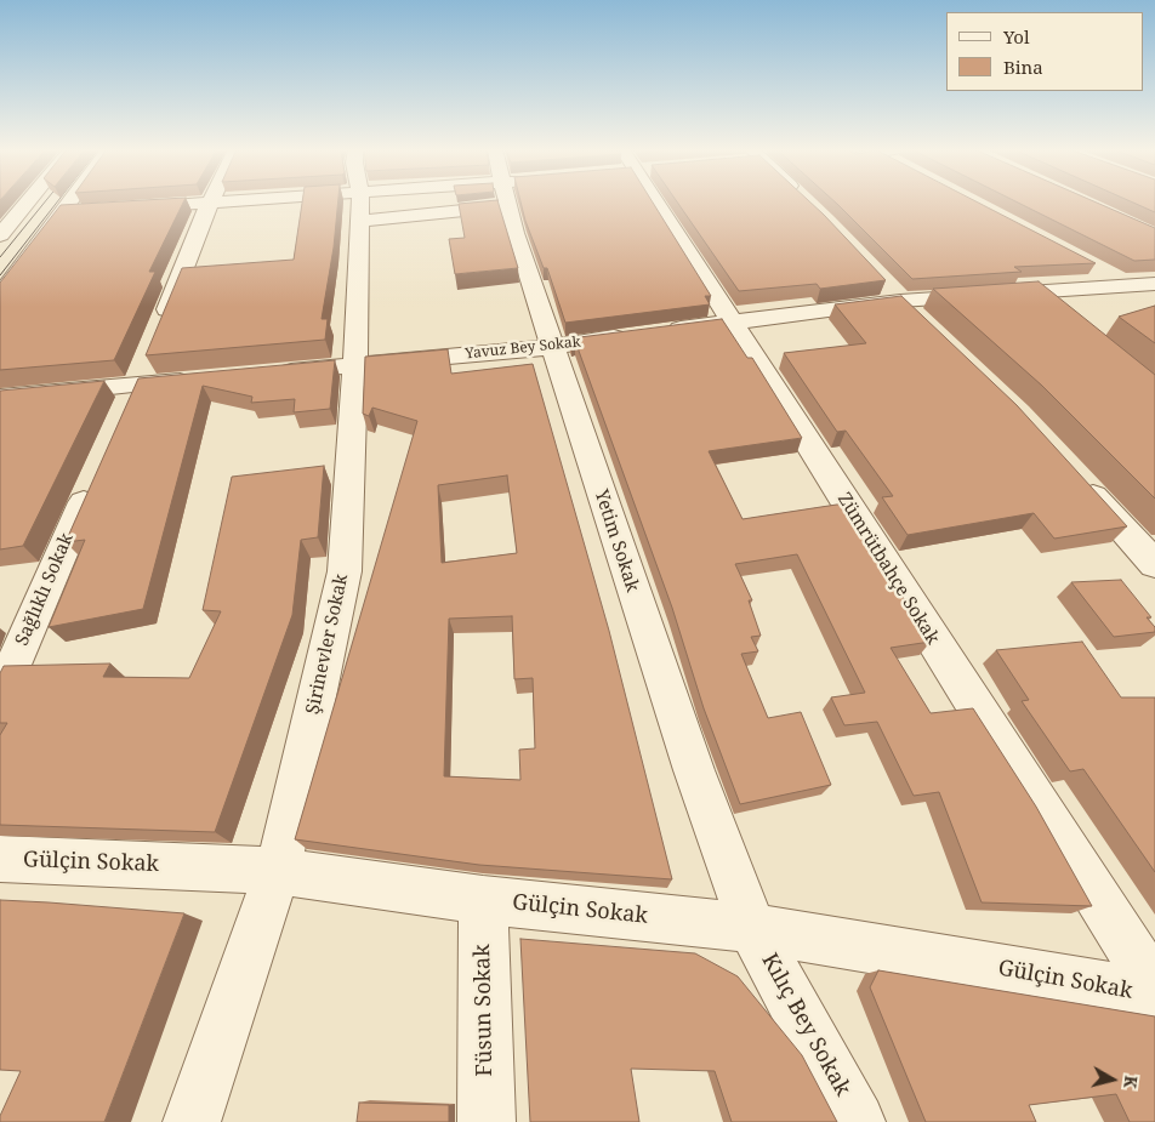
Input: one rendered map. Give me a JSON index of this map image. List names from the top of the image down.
{
  "streets": {
    "street": [
      "Yavuz Bey Sokak",
      "Yetim Sokak",
      "Zümrütbahçe Sokak",
      "Sağlıklı Sokak",
      "Şirinevler Sokak",
      "Gülçin Sokak",
      "Füsun Sokak",
      "Kılıç Bey Sokak"
    ]
  },
  "crossings": [
    ["Yavuz Bey Sokak", "Yetim Sokak"],
    ["Yavuz Bey Sokak", "Zümrütbahçe Sokak"],
    ["Yavuz Bey Sokak", "Şirinevler Sokak"],
    ["Yetim Sokak", "Gülçin Sokak"],
    ["Yetim Sokak", "Kılıç Bey Sokak"],
    ["Şirinevler Sokak", "Gülçin Sokak"],
    ["Gülçin Sokak", "Füsun Sokak"],
    ["Gülçin Sokak", "Kılıç Bey Sokak"]
  ],
  "legend": ["Yol", "Bina"],
  "north": "right"
}
